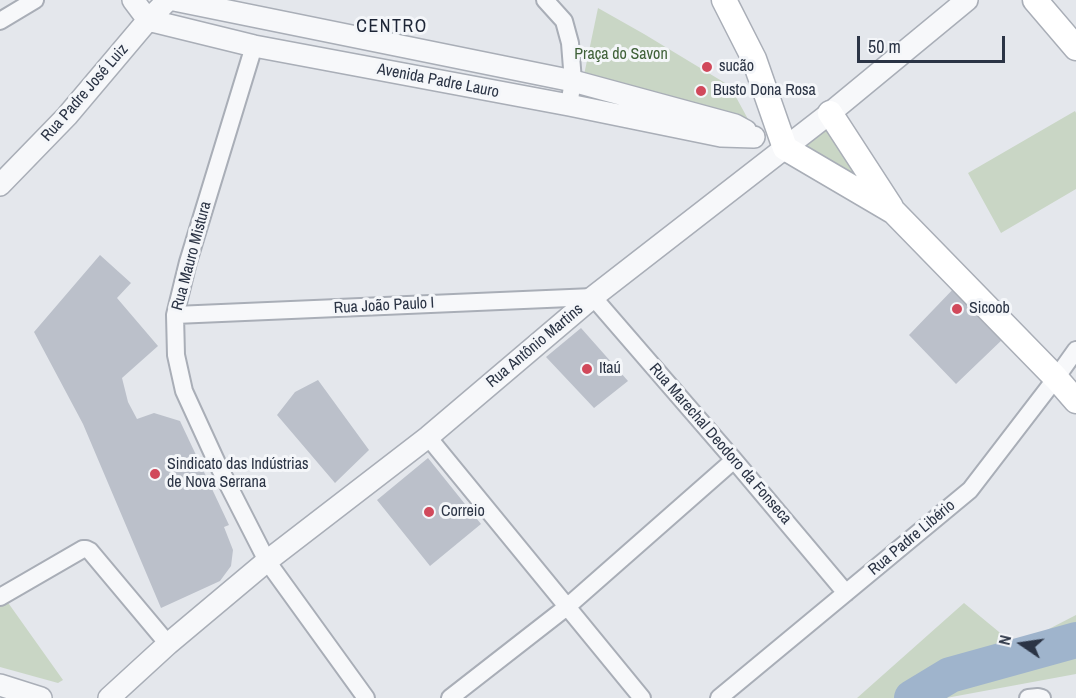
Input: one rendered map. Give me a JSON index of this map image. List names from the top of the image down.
{
  "streets": {
    "street": [
      "Avenida Padre Lauro",
      "Rua Padre José Luiz",
      "Rua Mauro Mistura",
      "Rua João Paulo I",
      "Rua Antônio Martins",
      "Rua Marechal Deodoro da Fonseca",
      "Rua Padre Libério"
    ]
  },
  "crossings": [
    ["Avenida Padre Lauro", "Rua Padre José Luiz"],
    ["Avenida Padre Lauro", "Rua Mauro Mistura"],
    ["Avenida Padre Lauro", "Rua Antônio Martins"],
    ["Rua Mauro Mistura", "Rua João Paulo I"],
    ["Rua Mauro Mistura", "Rua Antônio Martins"],
    ["Rua João Paulo I", "Rua Antônio Martins"],
    ["Rua João Paulo I", "Rua Marechal Deodoro da Fonseca"],
    ["Rua Antônio Martins", "Rua Marechal Deodoro da Fonseca"],
    ["Rua Marechal Deodoro da Fonseca", "Rua Padre Libério"]
  ],
  "districts": ["CENTRO"],
  "parks": ["Praça do Savon"],
  "places": [
    "sucão",
    "Busto Dona Rosa",
    "Sicoob",
    "Itaú",
    "Sindicato das Indústrias de Nova Serrana",
    "Correio"
  ],
  "scale_bar": "50 m",
  "north": "left"
}
